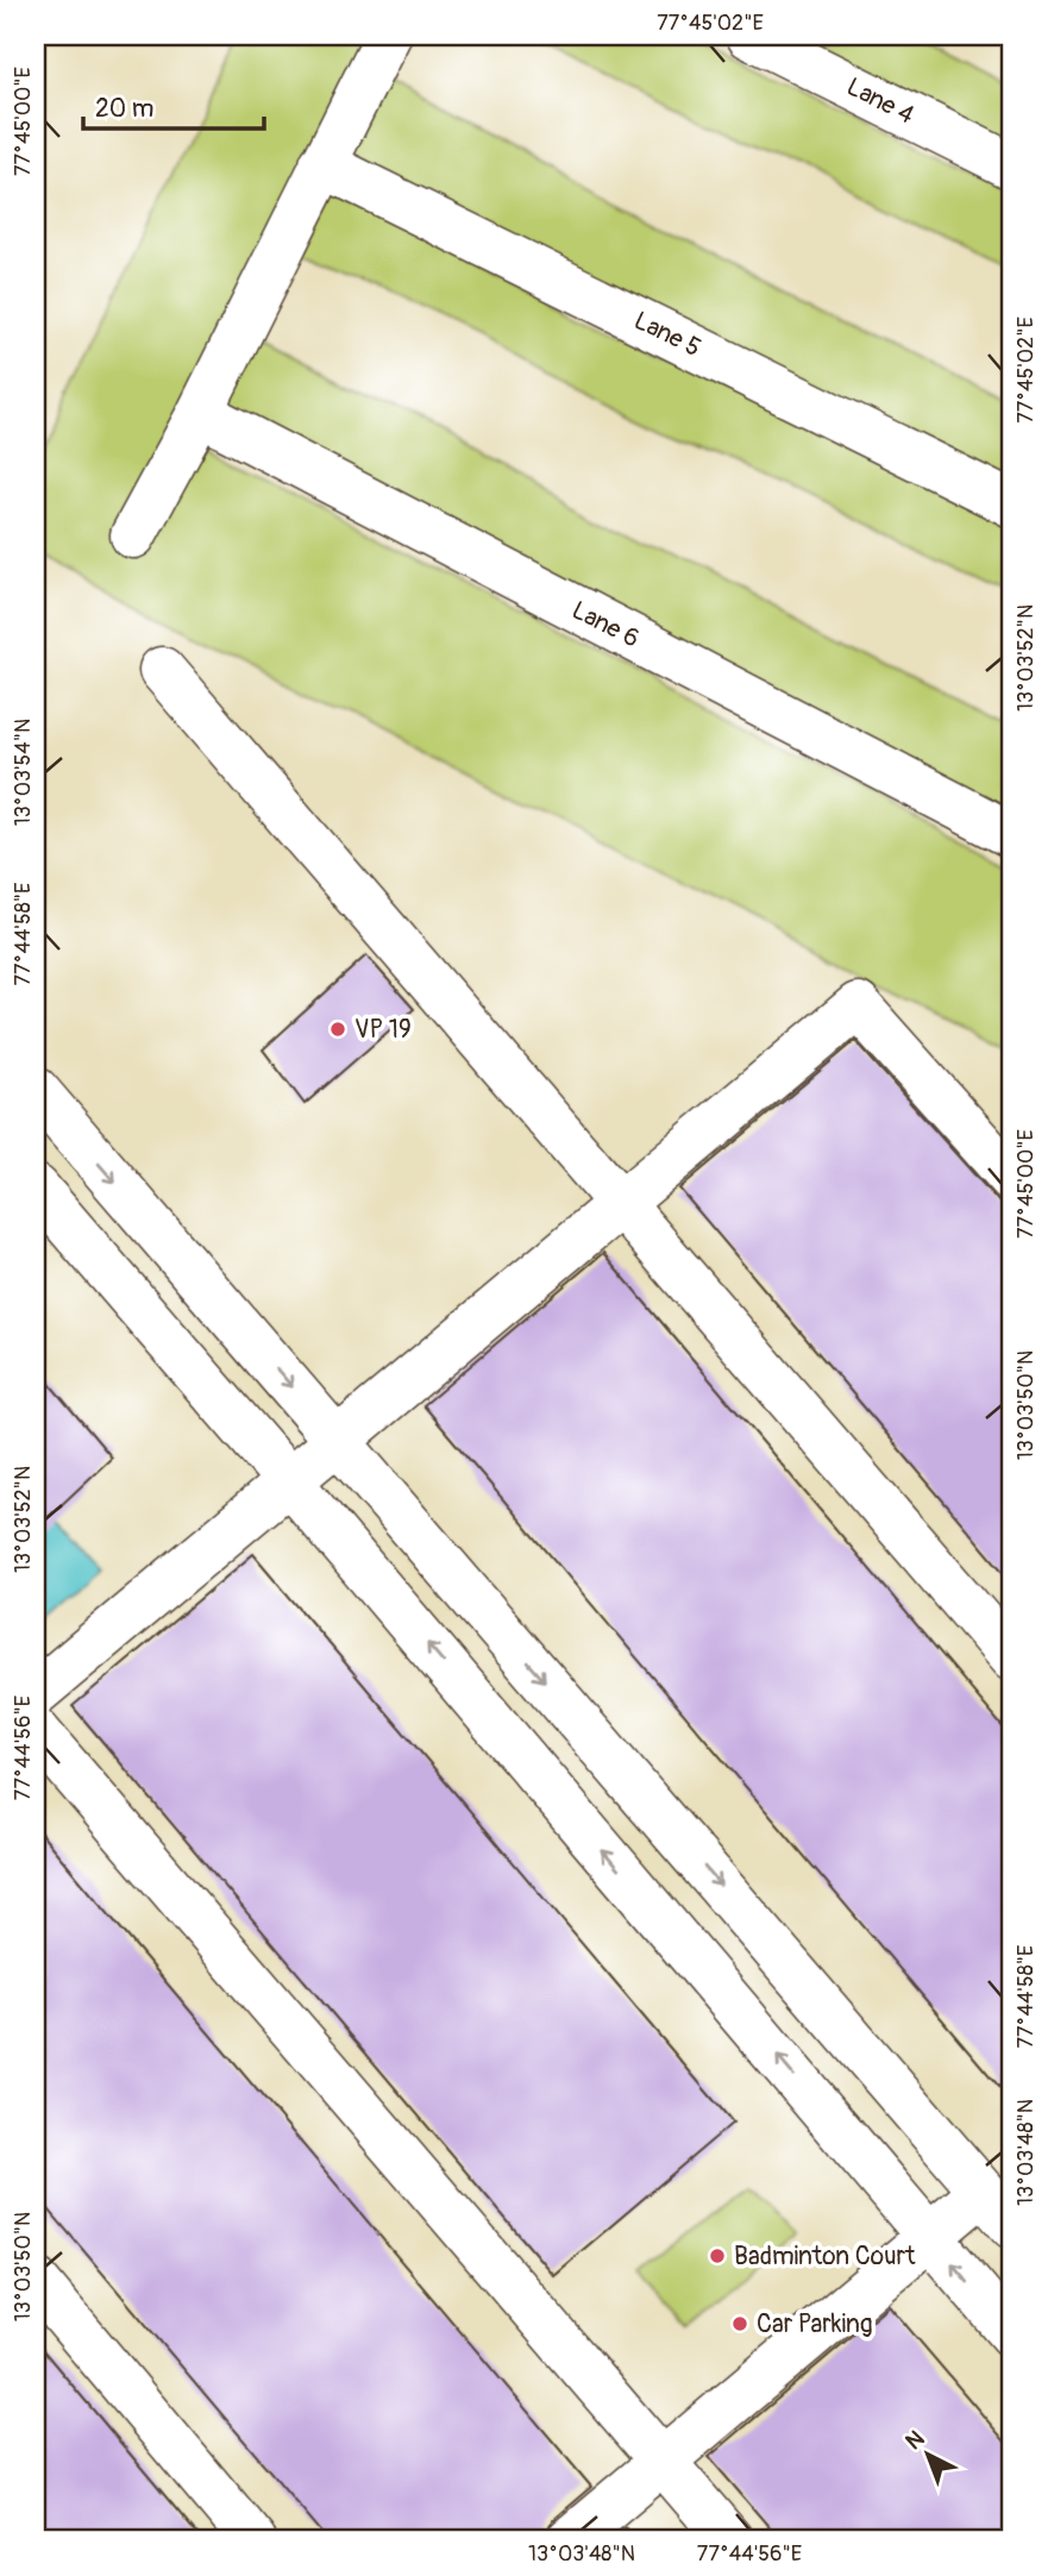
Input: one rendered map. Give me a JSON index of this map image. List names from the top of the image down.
{
  "streets": {
    "street": ["Lane 4", "Lane 5", "Lane 6"]
  },
  "places": ["VP 19", "Badminton Court", "Car Parking"],
  "scale_bar": "20 m",
  "north": "top left",
  "coordinates": [
    "77°45'02\"E",
    "77°45'00\"E",
    "13°03'52\"N",
    "13°03'54\"N",
    "77°44'58\"E",
    "13°03'50\"N",
    "77°44'56\"E",
    "13°03'48\"N"
  ]
}
